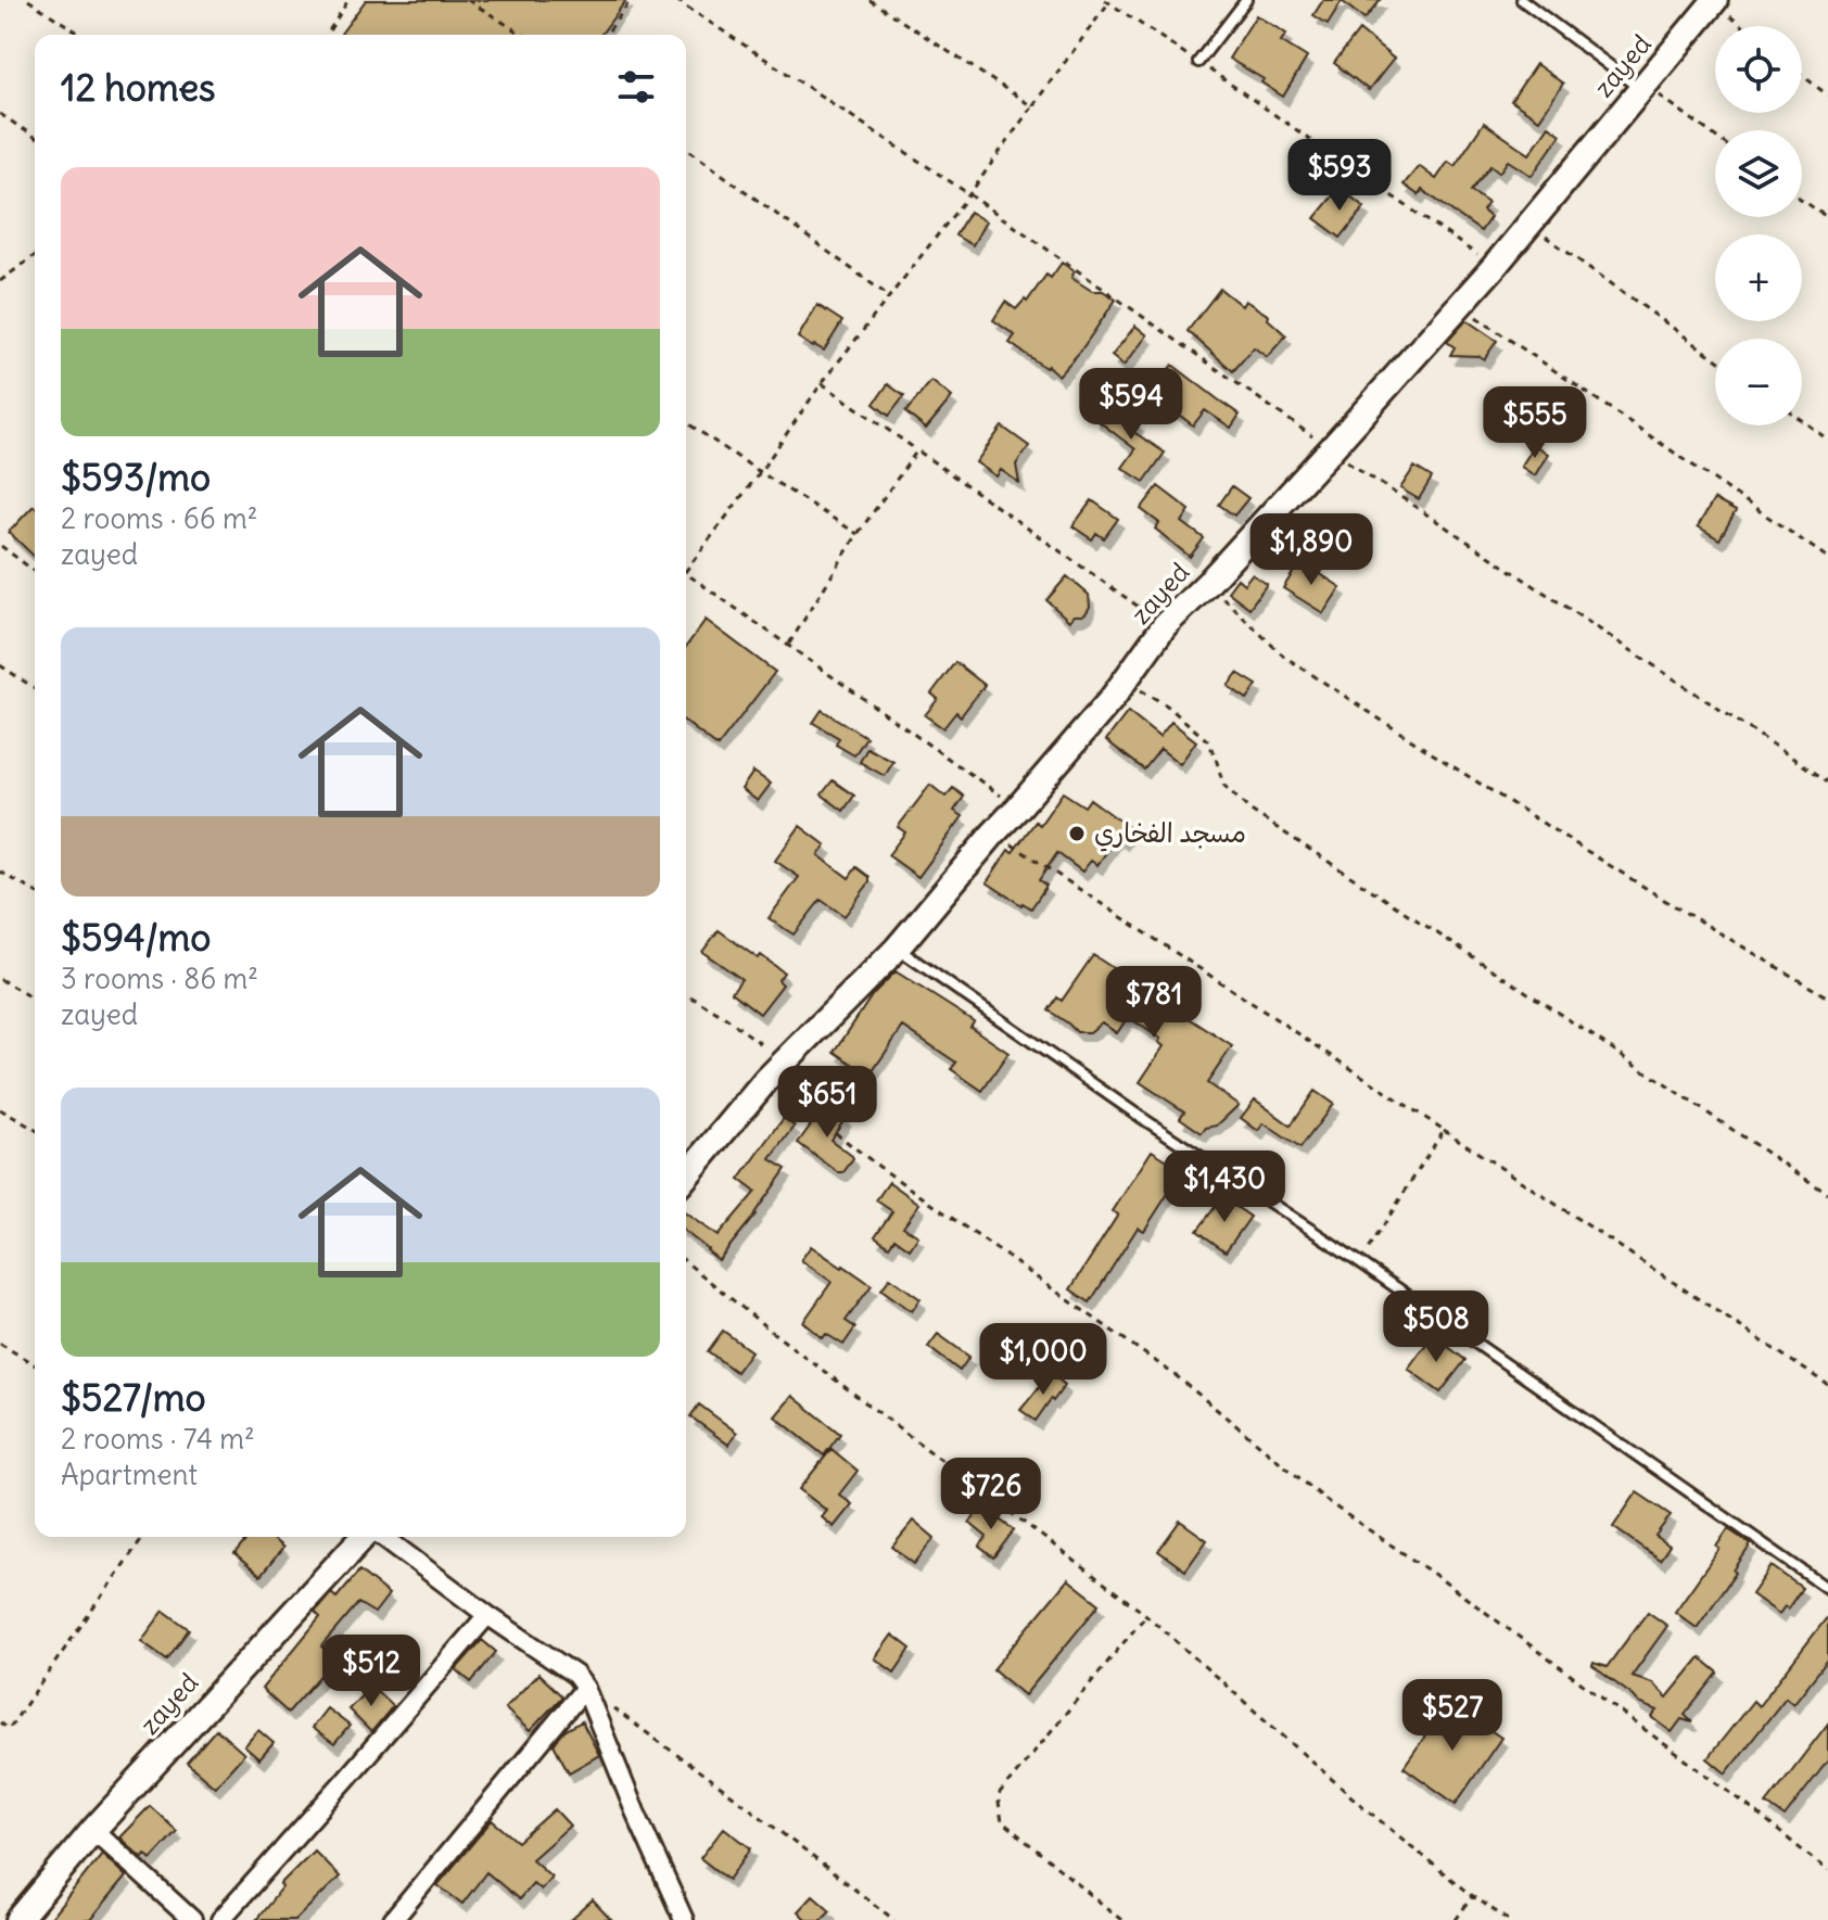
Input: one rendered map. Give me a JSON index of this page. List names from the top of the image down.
{
  "streets": {
    "street": ["zayed"]
  },
  "places": ["مسجد الفخاري"],
  "page": {
    "map_buttons": ["+", "−"],
    "heading": "12 homes",
    "price": [
      "$593",
      "$594",
      "$555",
      "$1,890",
      "$781",
      "$651",
      "$1,430",
      "$508",
      "$1,000",
      "$726",
      "$512",
      "$527"
    ],
    "list": [
      {
        "name": "$593/mo",
        "note": "2 rooms · 66 m² · zayed"
      },
      {
        "name": "$594/mo",
        "note": "3 rooms · 86 m² · zayed"
      },
      {
        "name": "$527/mo",
        "note": "2 rooms · 74 m² · Apartment"
      }
    ]
  }
}
